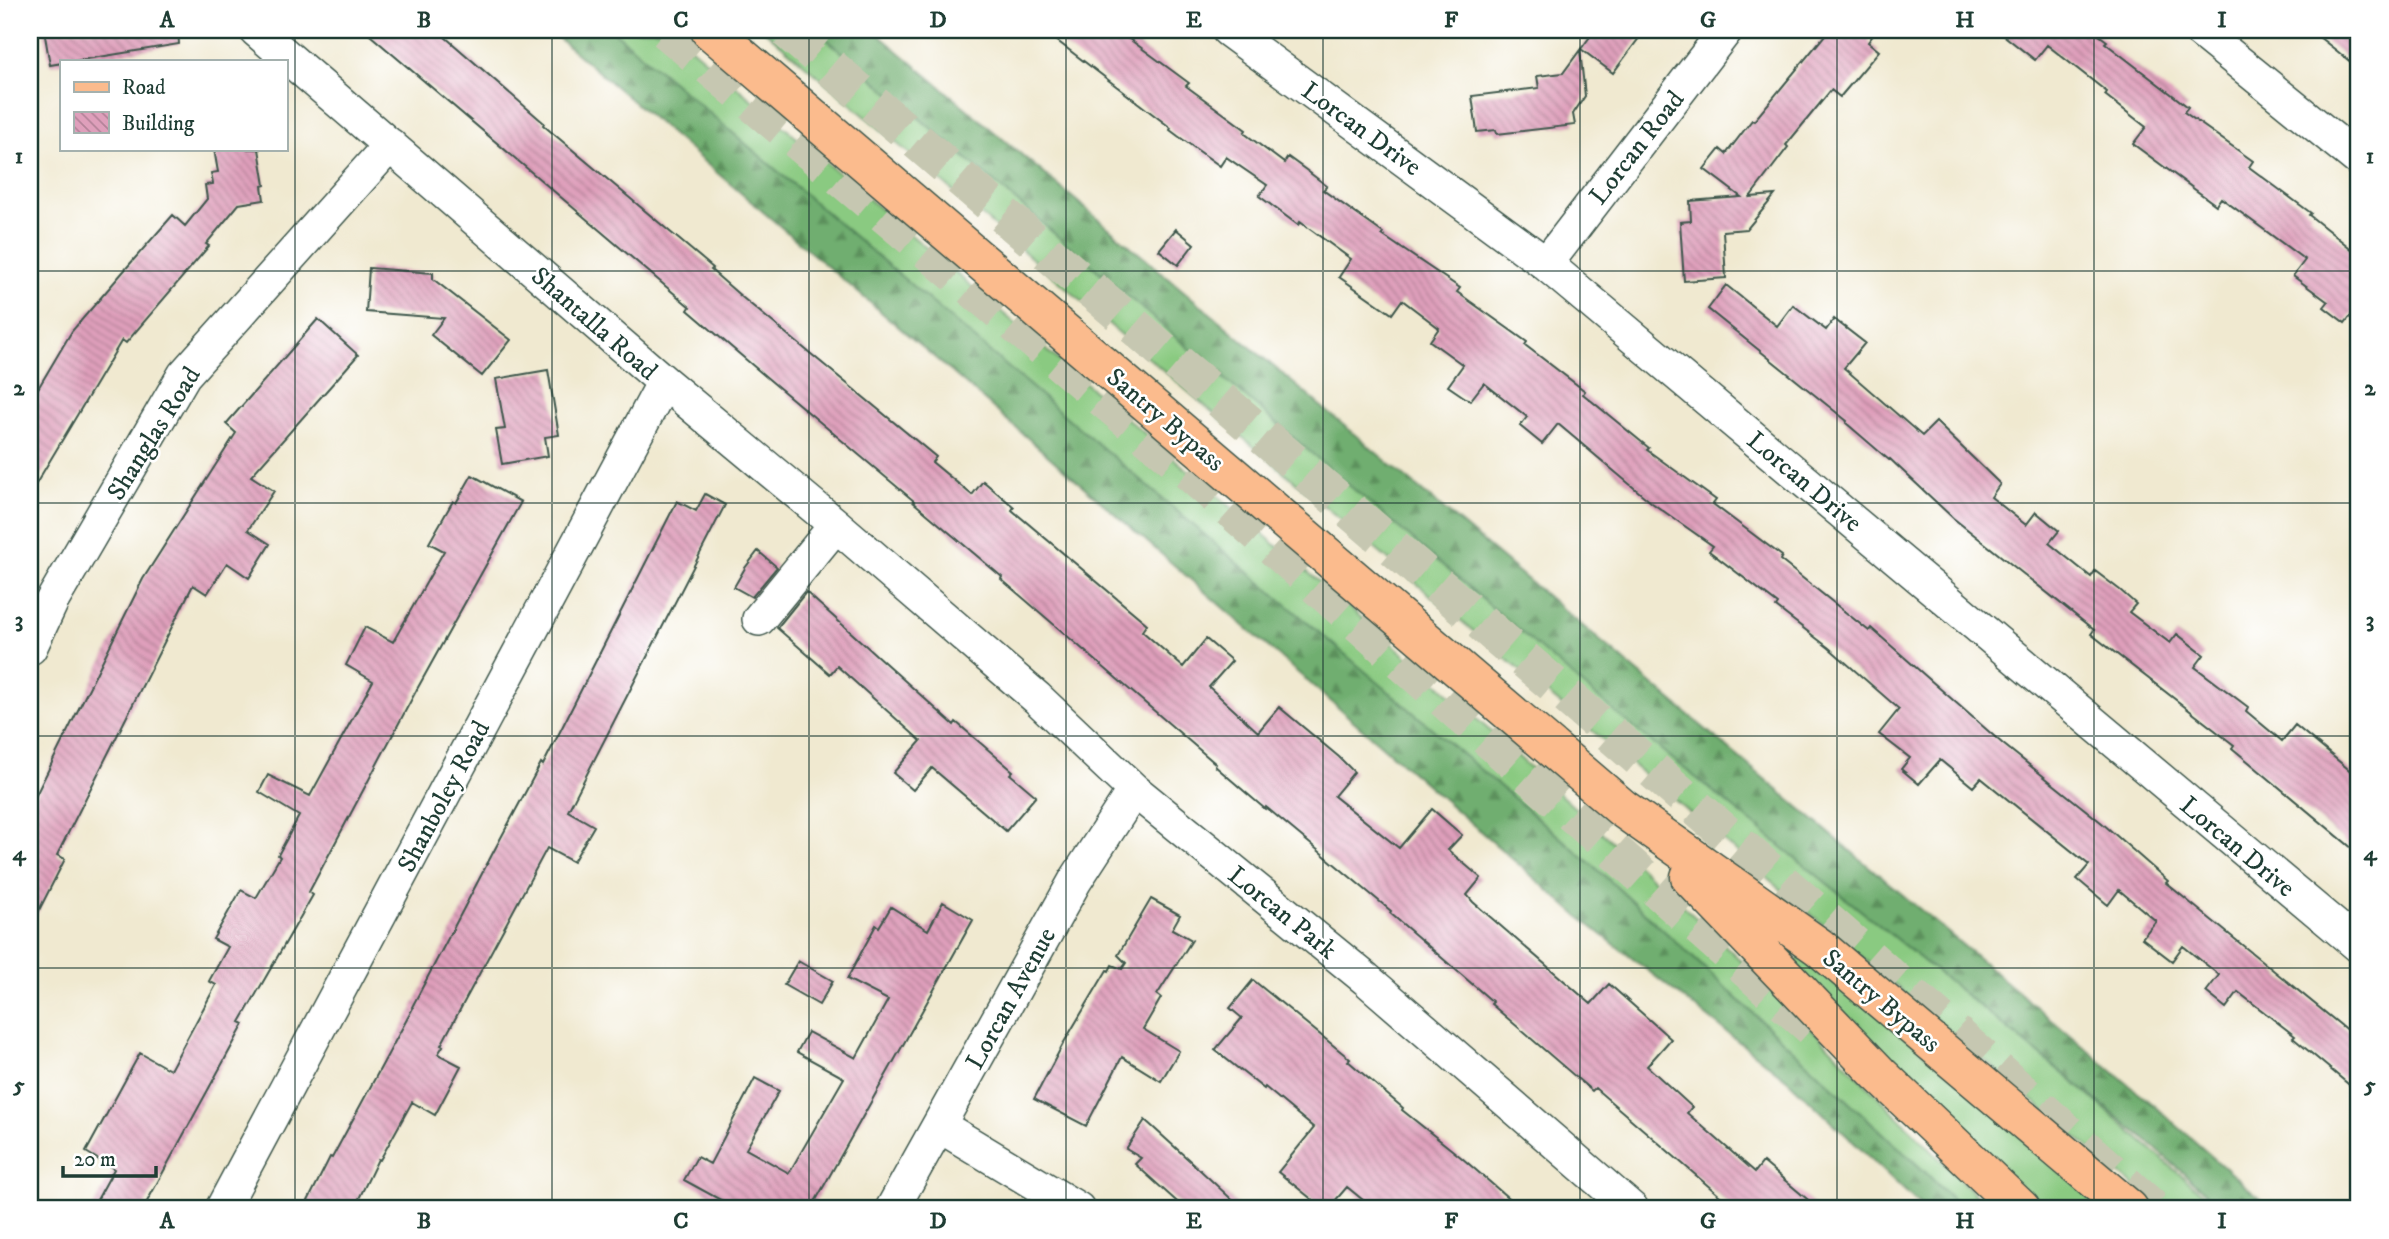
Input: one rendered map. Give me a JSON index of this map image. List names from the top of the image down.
{
  "streets": {
    "main road": ["Santry Bypass"],
    "street": [
      "Lorcan Drive",
      "Lorcan Road",
      "Shantalla Road",
      "Shanglas Road",
      "Shanboley Road",
      "Lorcan Park",
      "Lorcan Avenue"
    ]
  },
  "crossings": [
    ["Lorcan Drive", "Lorcan Road"],
    ["Shantalla Road", "Shanglas Road"],
    ["Shantalla Road", "Shanboley Road"],
    ["Shantalla Road", "Lorcan Park"],
    ["Lorcan Park", "Lorcan Avenue"]
  ],
  "legend": ["Road", "Building"],
  "scale_bar": "20 m",
  "grid": {
    "columns": [
      "A",
      "B",
      "C",
      "D",
      "E",
      "F",
      "G",
      "H",
      "I"
    ],
    "rows": [
      "1",
      "2",
      "3",
      "4",
      "5"
    ]
  }
}
